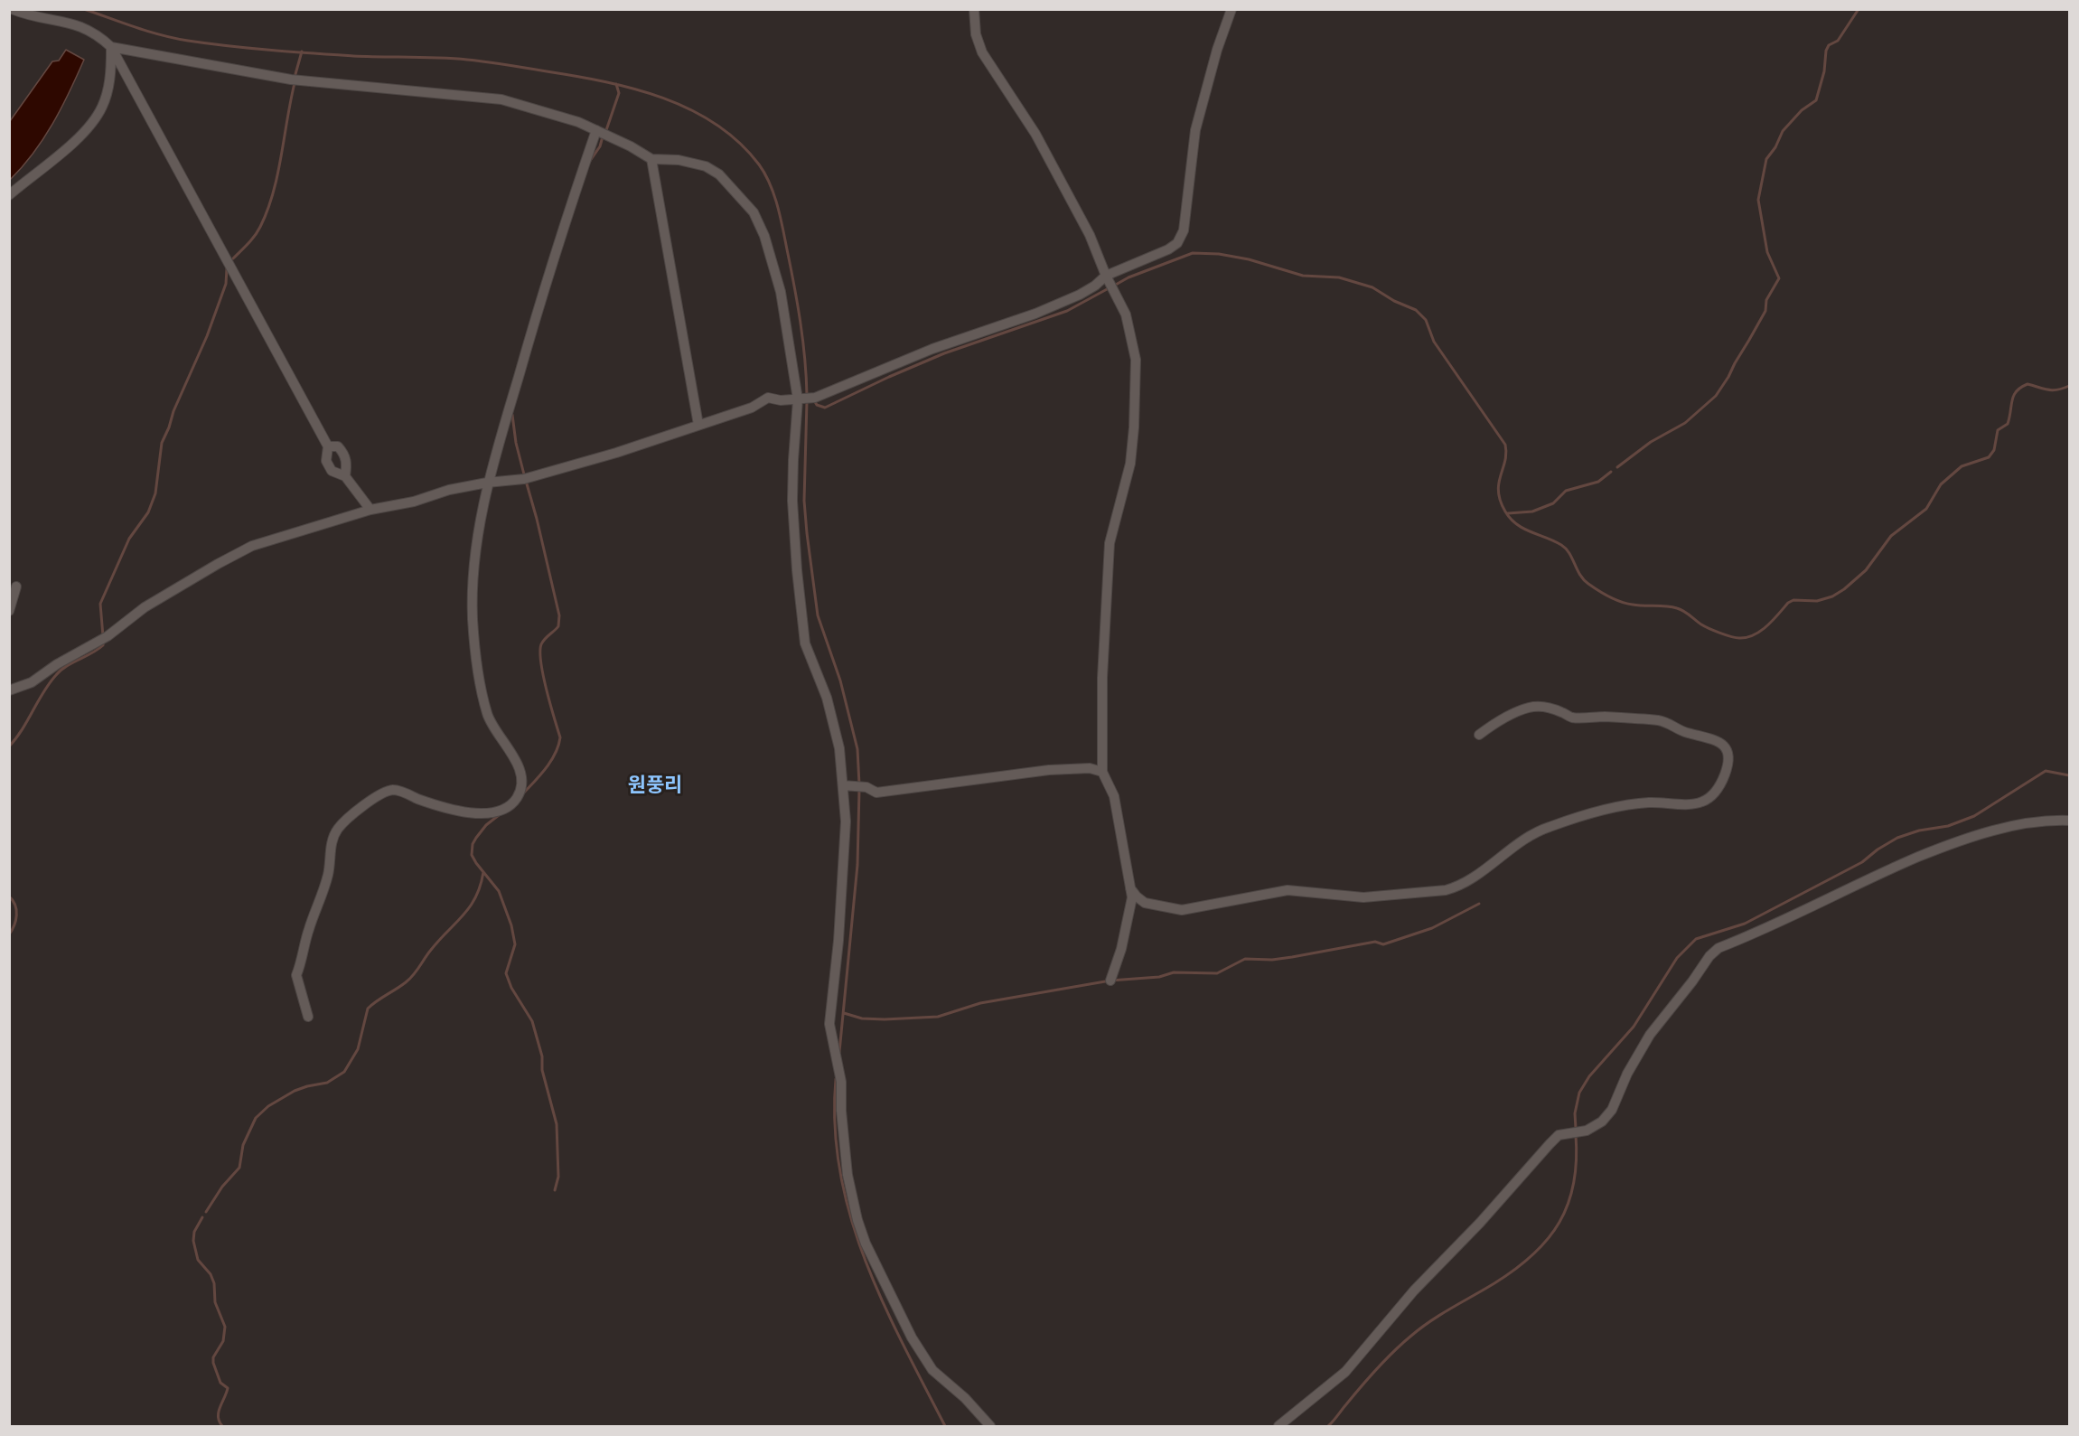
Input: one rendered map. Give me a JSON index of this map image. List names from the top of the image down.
{
  "districts": ["원풍리"]
}
